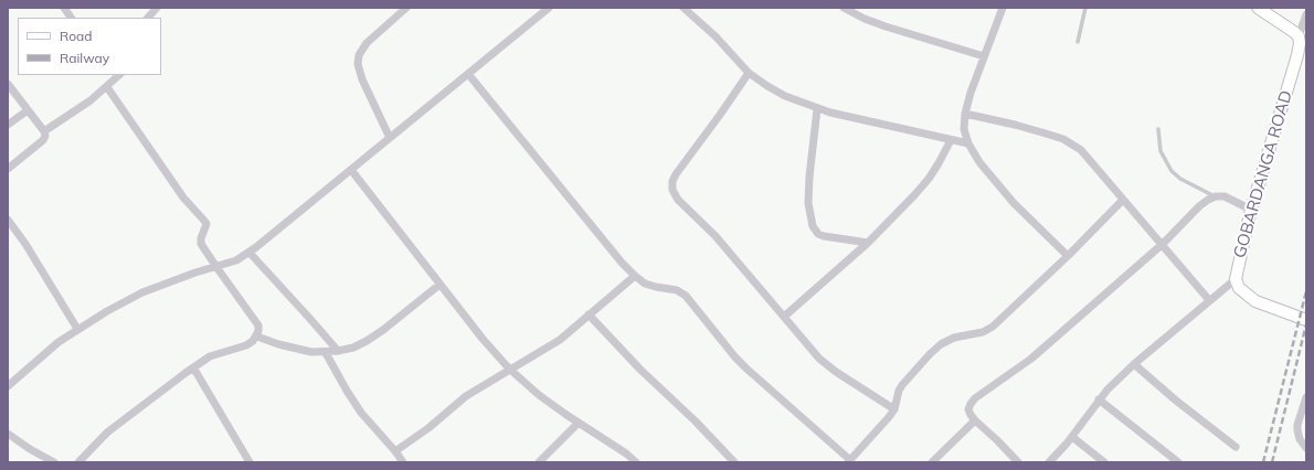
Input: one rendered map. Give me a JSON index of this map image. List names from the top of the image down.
{
  "streets": {
    "main road": ["GOBARDANGA ROAD"]
  },
  "legend": ["Road", "Railway"]
}
